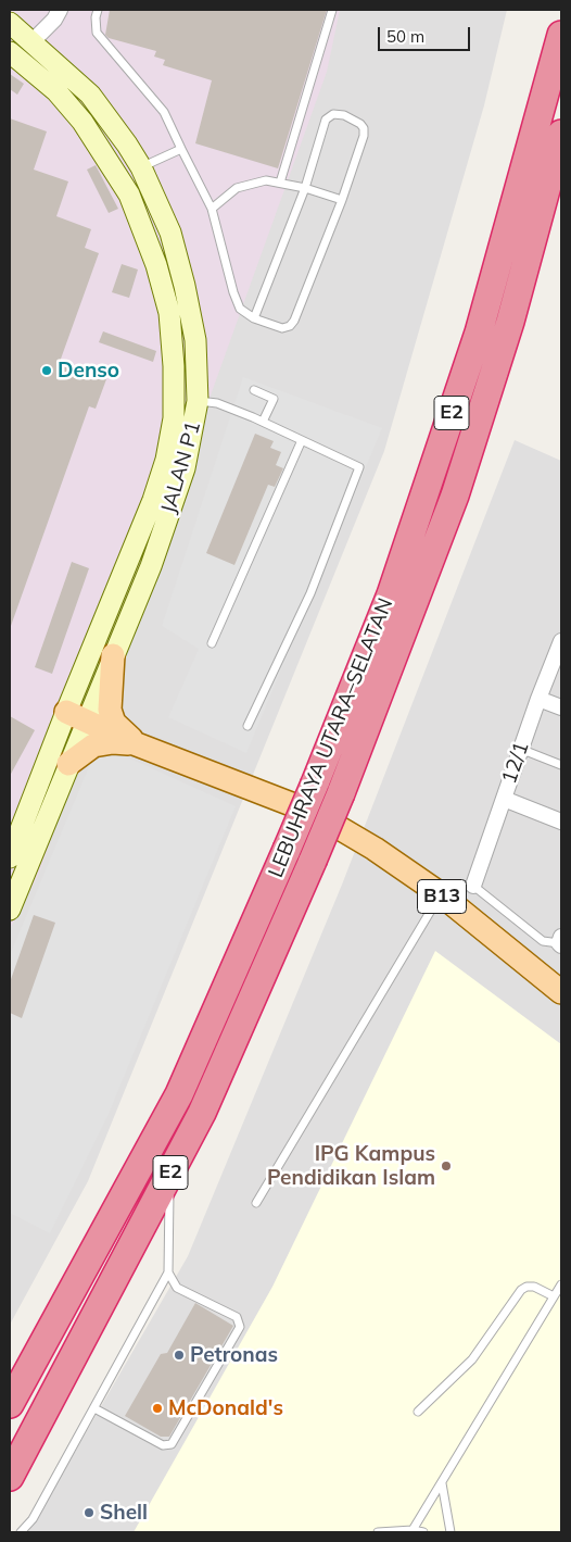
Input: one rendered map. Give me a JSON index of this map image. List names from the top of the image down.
{
  "streets": {
    "highway": ["E2", "LEBUHRAYA UTARA–SELATAN"],
    "main road": ["JALAN P1", "B13"],
    "street": ["12/1"]
  },
  "crossings": [
    ["JALAN P1", "B13"]
  ],
  "places": [
    "Denso",
    "IPG Kampus Pendidikan Islam",
    "Petronas",
    "McDonald's",
    "Shell"
  ],
  "scale_bar": "50 m"
}
